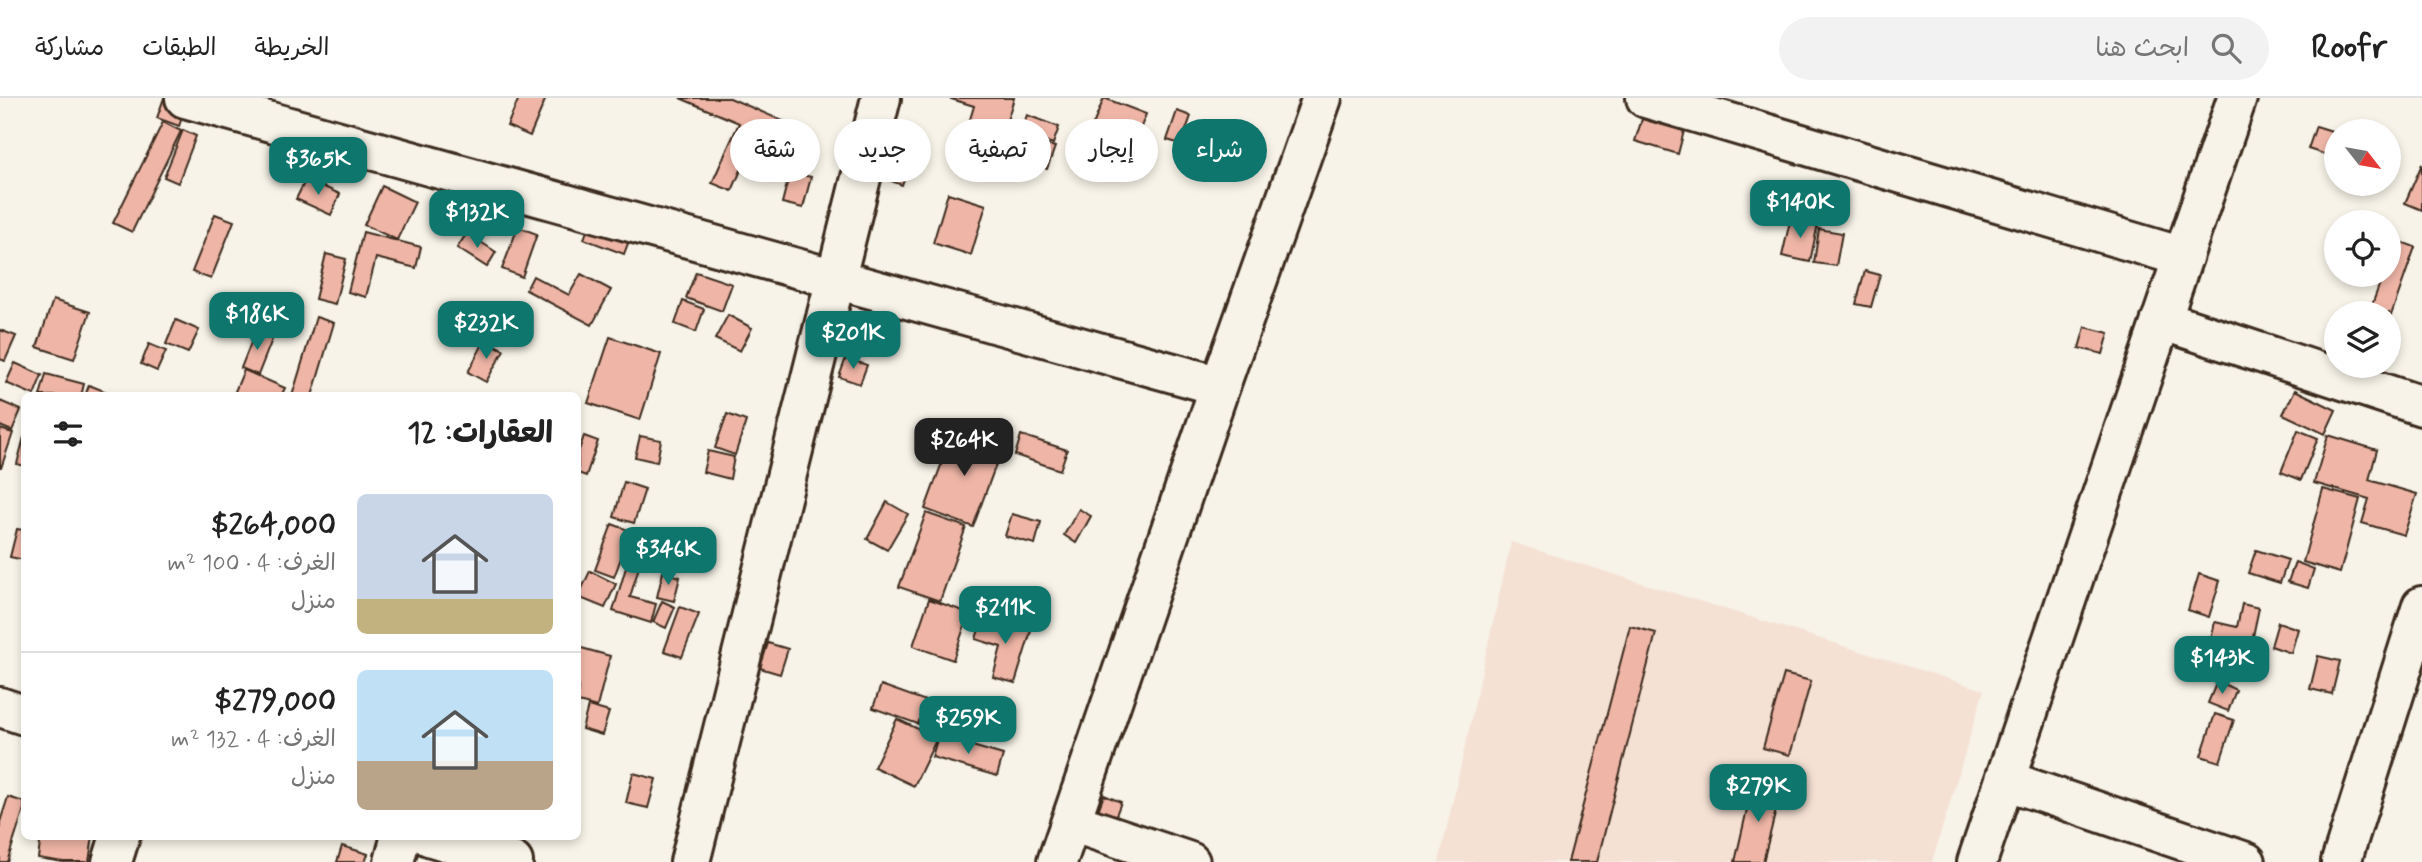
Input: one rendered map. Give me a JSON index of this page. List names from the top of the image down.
{
  "north": "bottom right",
  "page": {
    "header": "Roofr",
    "search": "ابحث هنا",
    "nav": ["الخريطة", "الطبقات", "مشاركة"],
    "chip": [
      "شراء",
      "إيجار",
      "تصفية",
      "جديد",
      "شقة"
    ],
    "price": [
      "$365K",
      "$140K",
      "$132K",
      "$186K",
      "$232K",
      "$201K",
      "$264K",
      "$346K",
      "$211K",
      "$143K",
      "$259K",
      "$279K"
    ],
    "heading": "العقارات: 12",
    "list": [
      {
        "name": "$264,000",
        "note": "الغرف: 4 · 100 m² · منزل"
      },
      {
        "name": "$279,000",
        "note": "الغرف: 4 · 132 m² · منزل"
      }
    ]
  }
}
